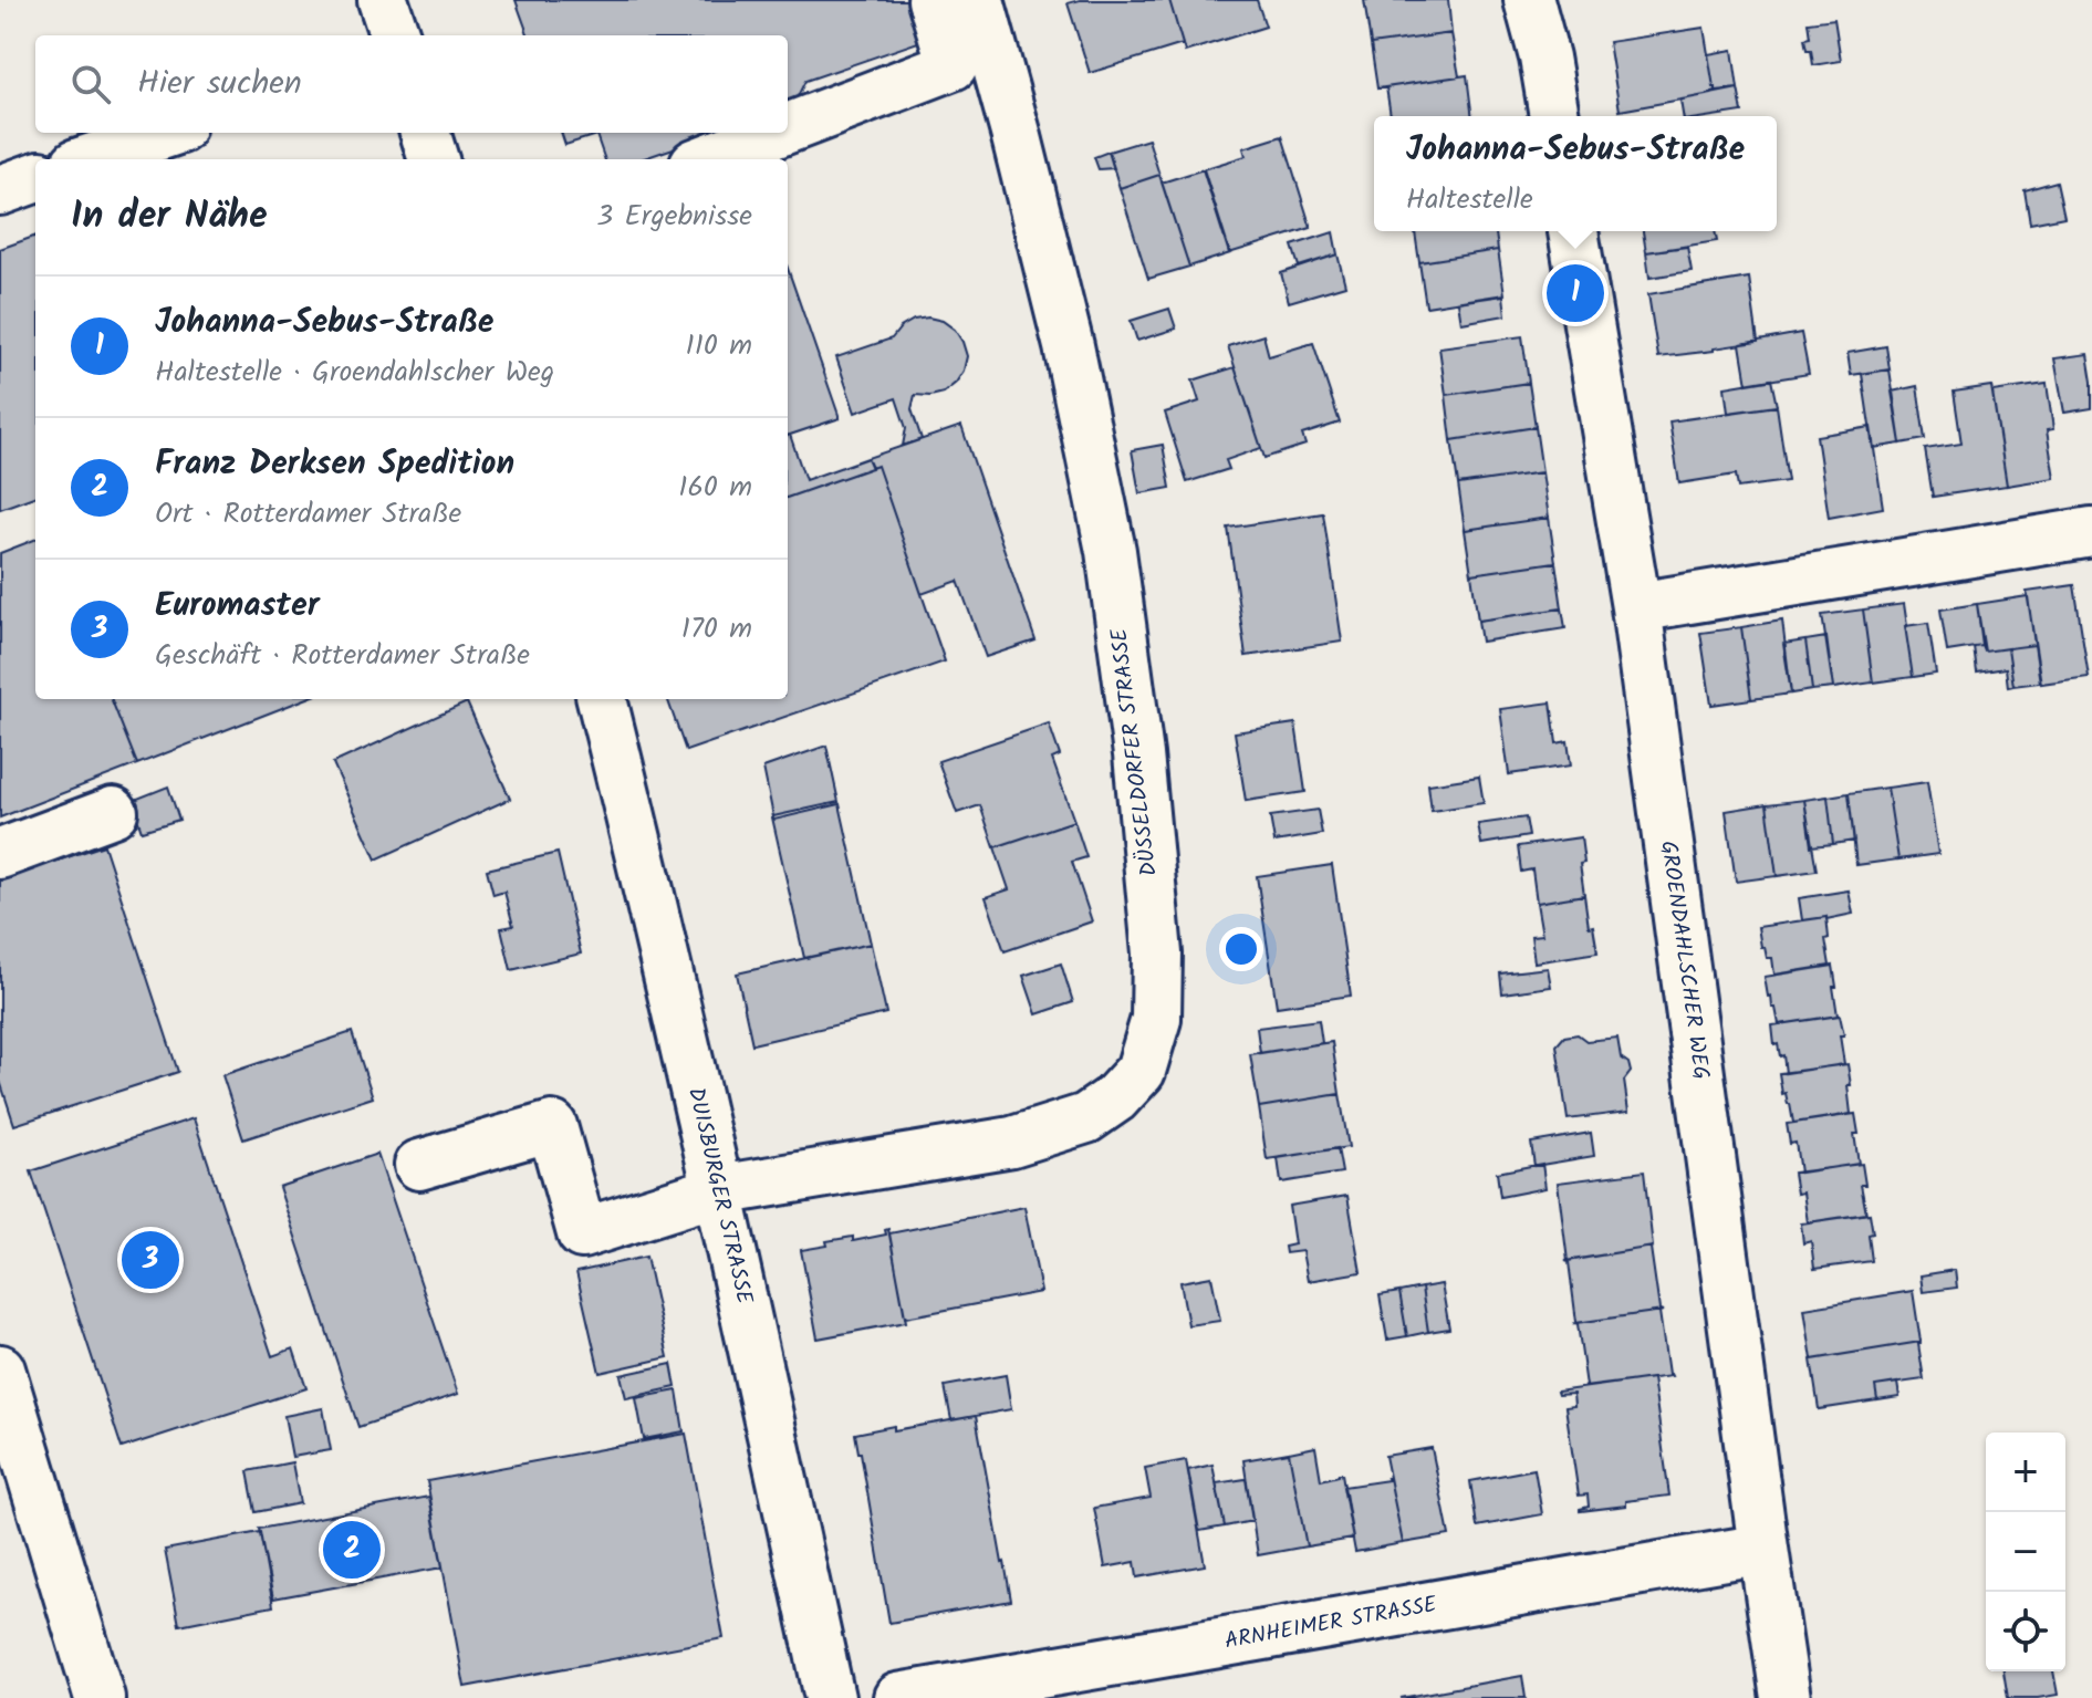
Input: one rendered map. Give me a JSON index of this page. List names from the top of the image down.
{
  "streets": {
    "street": [
      "DÜSSELDORFER STRASSE",
      "GROENDAHLSCHER WEG",
      "DUISBURGER STRASSE",
      "ARNHEIMER STRASSE"
    ]
  },
  "crossings": [
    ["DÜSSELDORFER STRASSE", "DUISBURGER STRASSE"],
    ["GROENDAHLSCHER WEG", "ARNHEIMER STRASSE"]
  ],
  "page": {
    "search": "Hier suchen",
    "popup": ["Johanna-Sebus-Straße", "Haltestelle"],
    "heading": ["In der Nähe", "3 Ergebnisse"],
    "pins": ["1", "3", "2"],
    "list": [
      {
        "mark": "1",
        "name": "Johanna-Sebus-Straße",
        "note": "Haltestelle · Groendahlscher Weg",
        "value": "110 m"
      },
      {
        "mark": "2",
        "name": "Franz Derksen Spedition",
        "note": "Ort · Rotterdamer Straße",
        "value": "160 m"
      },
      {
        "mark": "3",
        "name": "Euromaster",
        "note": "Geschäft · Rotterdamer Straße",
        "value": "170 m"
      }
    ],
    "map_buttons": ["+", "−"]
  }
}
